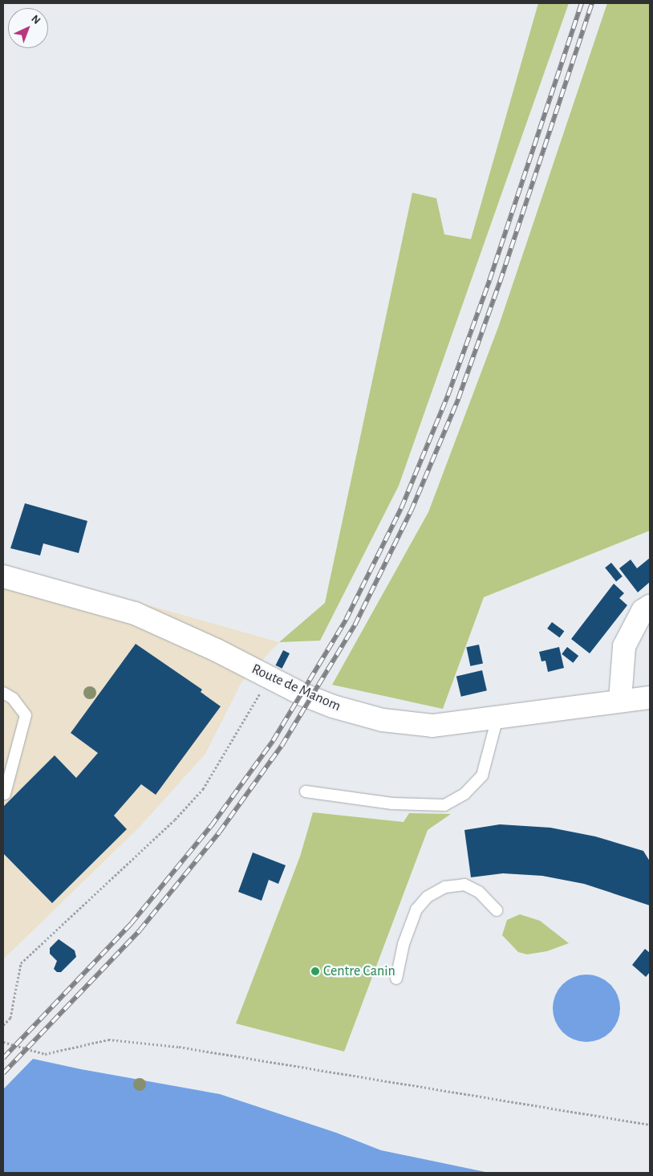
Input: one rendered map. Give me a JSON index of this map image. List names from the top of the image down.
{
  "streets": {
    "street": ["Route de Manom"]
  },
  "places": ["Centre Canin"],
  "north": "top right"
}
